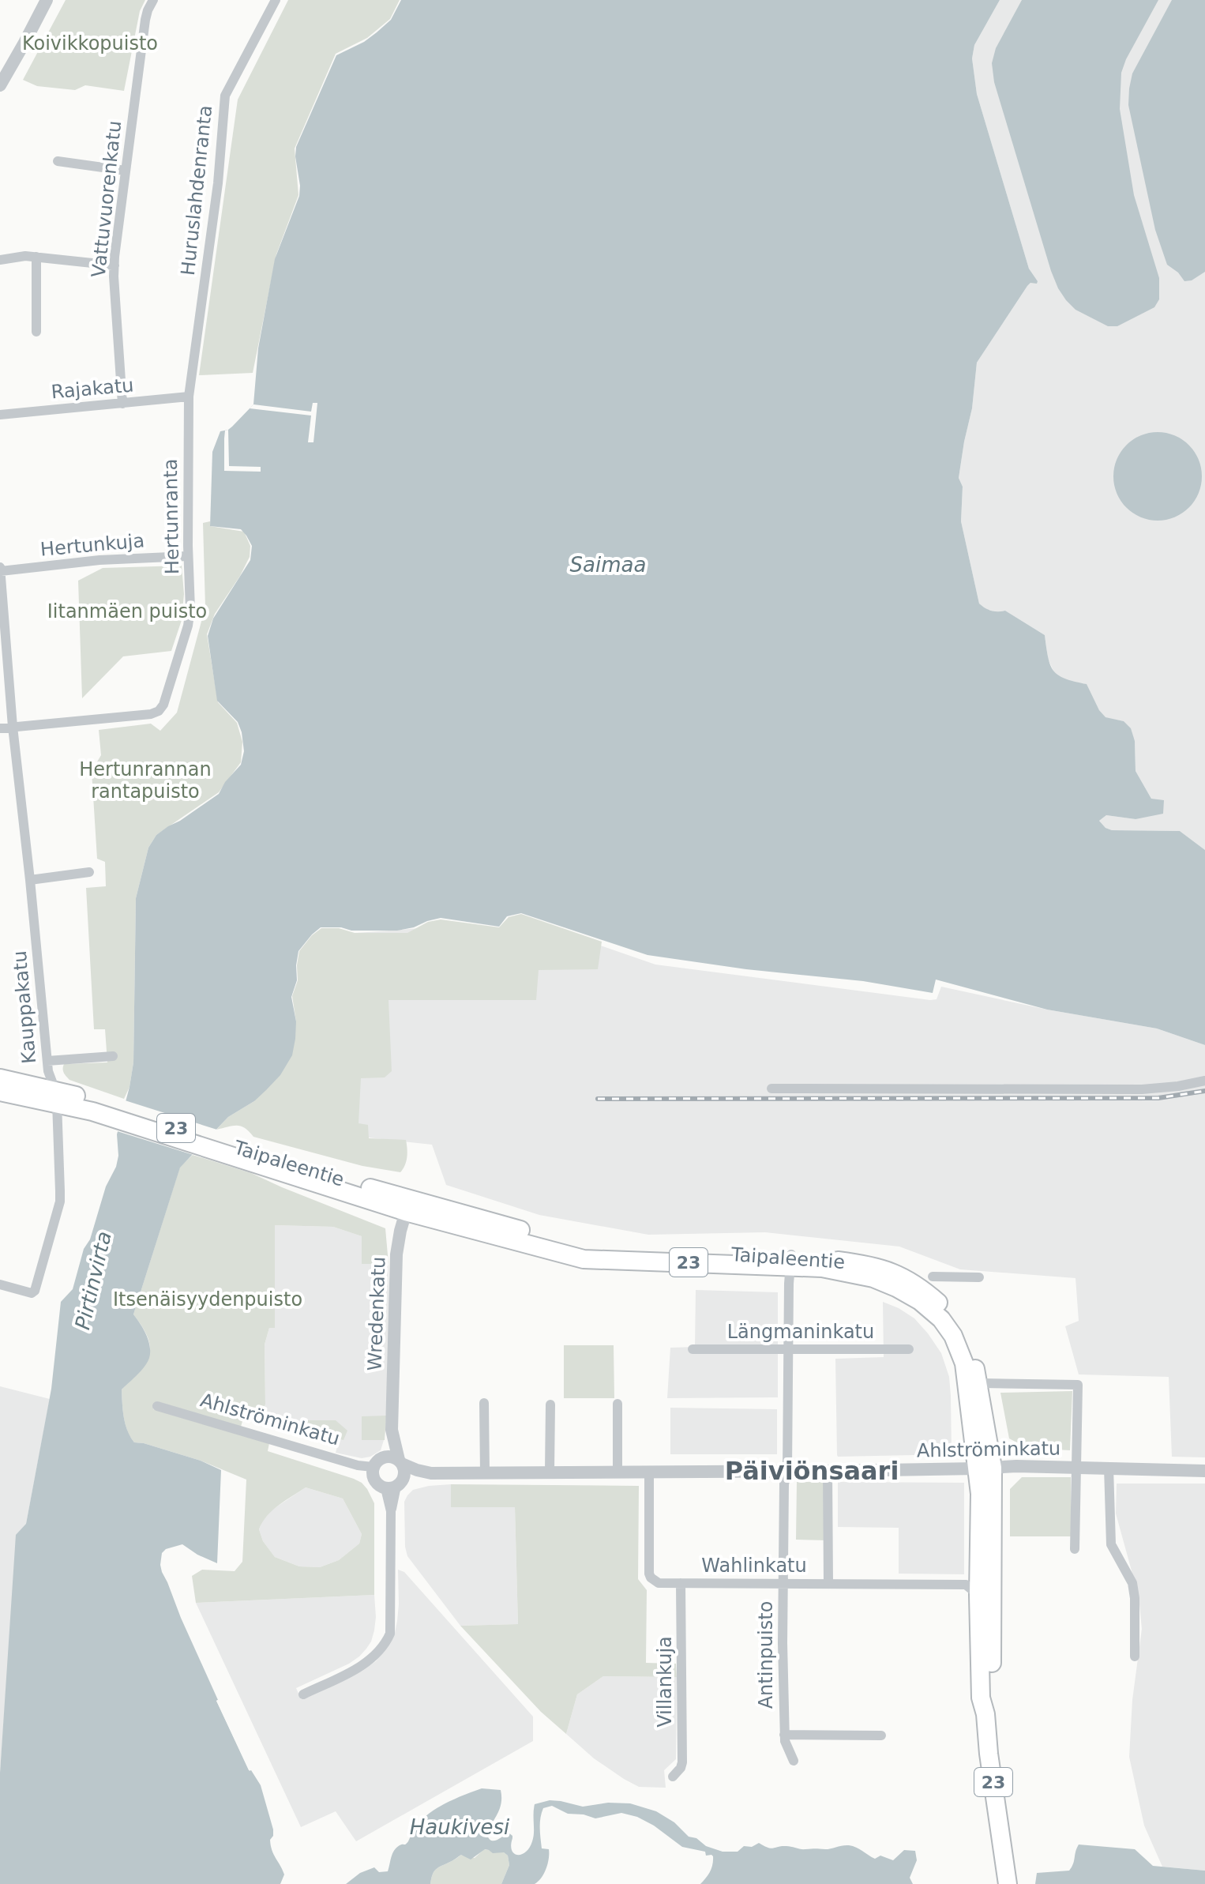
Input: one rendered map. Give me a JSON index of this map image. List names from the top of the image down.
{
  "streets": {
    "highway": ["23", "Taipaleentie"],
    "street": [
      "Huruslahdenranta",
      "Vattuvuorenkatu",
      "Rajakatu",
      "Hertunranta",
      "Hertunkuja",
      "Kauppakatu",
      "Wredenkatu",
      "Längmaninkatu",
      "Ahlströminkatu",
      "Wahlinkatu",
      "Antinpuisto",
      "Villankuja"
    ]
  },
  "crossings": [
    ["Huruslahdenranta", "Rajakatu"],
    ["Huruslahdenranta", "Hertunranta"],
    ["Vattuvuorenkatu", "Rajakatu"],
    ["Rajakatu", "Hertunranta"],
    ["Hertunranta", "Hertunkuja"],
    ["Hertunranta", "Kauppakatu"],
    ["Hertunkuja", "Kauppakatu"],
    ["Kauppakatu", "Taipaleentie"],
    ["Taipaleentie", "Wredenkatu"],
    ["Taipaleentie", "Ahlströminkatu"],
    ["Taipaleentie", "Wahlinkatu"],
    ["Taipaleentie", "Antinpuisto"],
    ["Wredenkatu", "Ahlströminkatu"],
    ["Längmaninkatu", "Antinpuisto"],
    ["Ahlströminkatu", "Wahlinkatu"],
    ["Ahlströminkatu", "Antinpuisto"],
    ["Wahlinkatu", "Antinpuisto"],
    ["Wahlinkatu", "Villankuja"]
  ],
  "districts": ["Päiviönsaari"],
  "water": ["Saimaa", "Pirtinvirta", "Haukivesi"],
  "parks": [
    "Koivikkopuisto",
    "Iitanmäen puisto",
    "Hertunrannan rantapuisto",
    "Itsenäisyydenpuisto"
  ]
}
